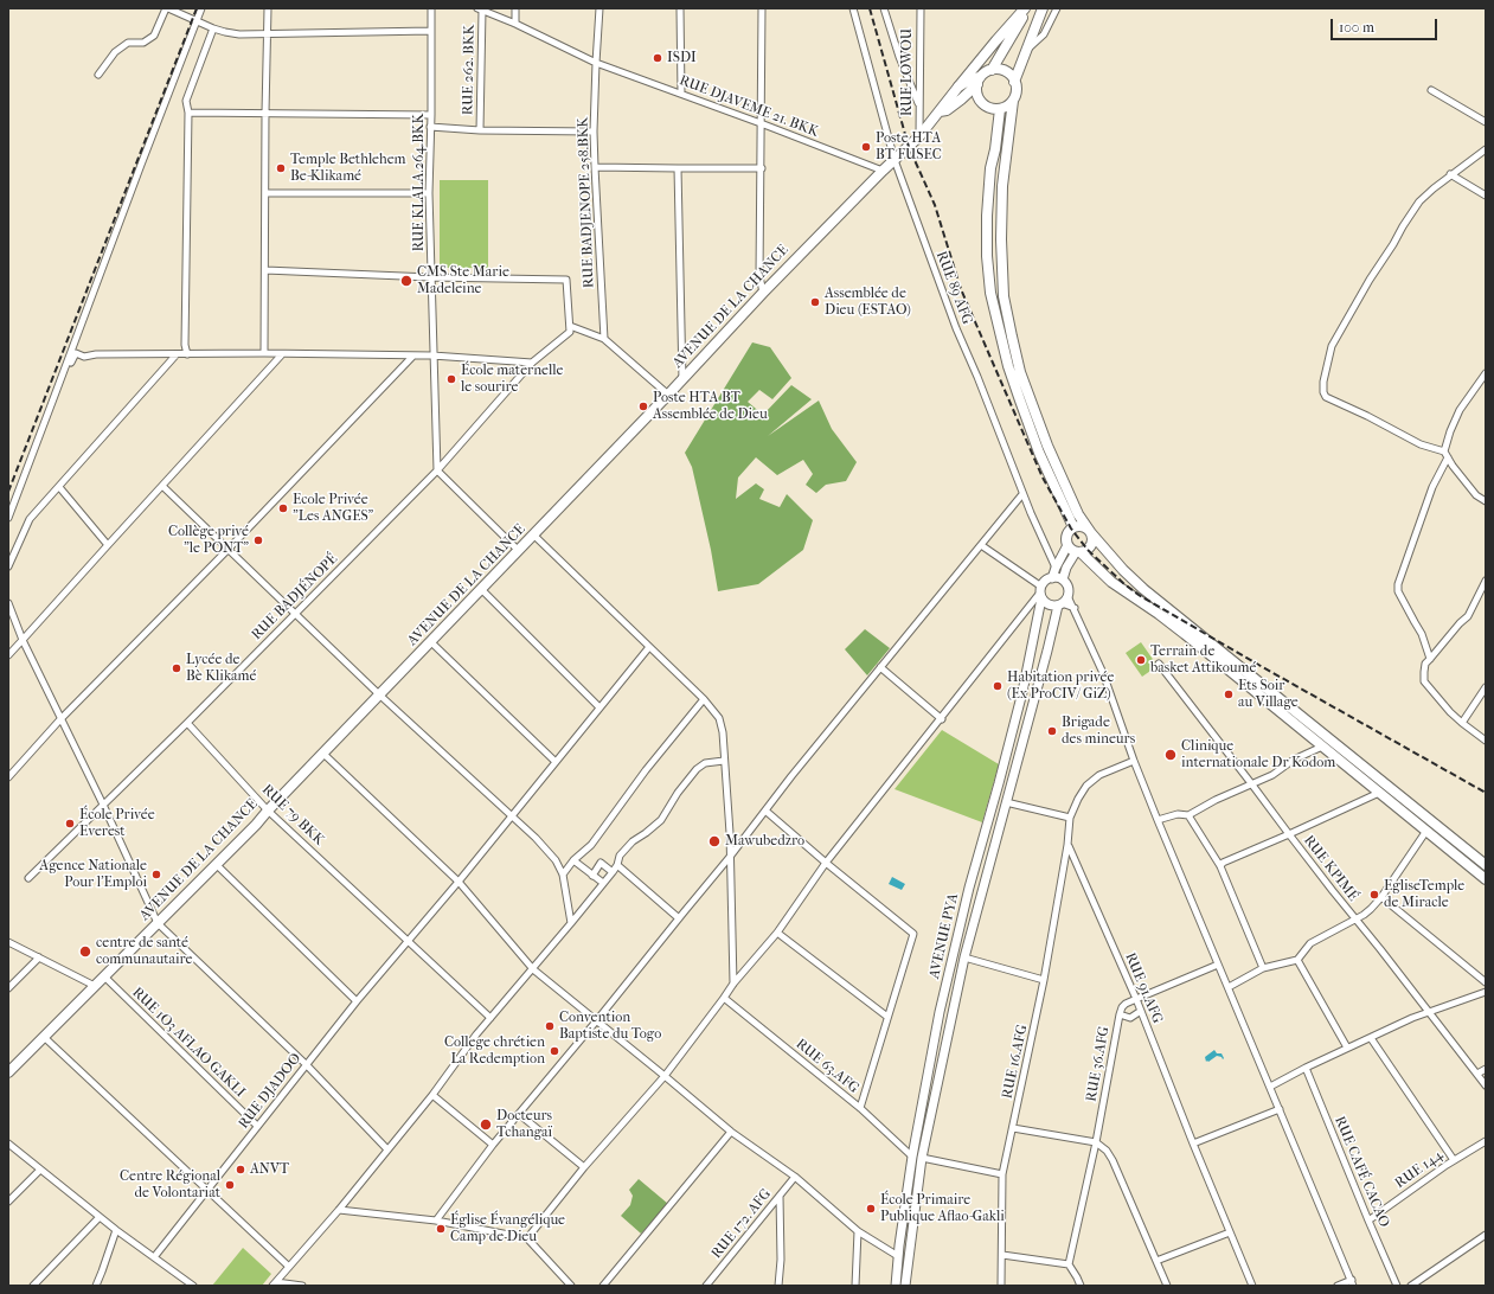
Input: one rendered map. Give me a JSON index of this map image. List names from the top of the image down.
{
  "streets": {
    "main road": ["AVENUE DE LA CHANCE", "AVENUE PYA"],
    "street": [
      "RUE 262. BKK",
      "RUE LOWOU",
      "RUE DJAVEME 21. BKK",
      "RUE KLALA.264.BKK",
      "RUE BADJENOPE 258.BKK",
      "RUE 89 AFG",
      "RUE BADJÉNOPÉ",
      "RUE 79 BKK",
      "RUE KPIMÉ",
      "RUE 91.AFG",
      "RUE 1O3 AFLAO GAKLI",
      "RUE 16.AFG",
      "RUE 36.AFG",
      "RUE 63.AFG",
      "RUE DJADOO",
      "RUE 144",
      "RUE CAFÉ CACAO",
      "RUE 172. AFG"
    ]
  },
  "crossings": [
    ["RUE 262. BKK", "RUE DJAVEME 21. BKK"],
    ["RUE 262. BKK", "RUE KLALA.264.BKK"],
    ["RUE 262. BKK", "RUE BADJENOPE 258.BKK"],
    ["RUE LOWOU", "AVENUE DE LA CHANCE"],
    ["RUE DJAVEME 21. BKK", "RUE BADJENOPE 258.BKK"],
    ["RUE DJAVEME 21. BKK", "AVENUE DE LA CHANCE"],
    ["RUE KLALA.264.BKK", "RUE BADJÉNOPÉ"],
    ["RUE 89 AFG", "AVENUE DE LA CHANCE"],
    ["AVENUE DE LA CHANCE", "RUE 79 BKK"],
    ["AVENUE DE LA CHANCE", "RUE 1O3 AFLAO GAKLI"],
    ["RUE BADJÉNOPÉ", "RUE 79 BKK"],
    ["RUE 79 BKK", "RUE DJADOO"],
    ["AVENUE PYA", "RUE 63.AFG"],
    ["RUE 91.AFG", "RUE 16.AFG"],
    ["RUE 91.AFG", "RUE 36.AFG"],
    ["RUE 1O3 AFLAO GAKLI", "RUE DJADOO"],
    ["RUE 144", "RUE CAFÉ CACAO"]
  ],
  "places": [
    "ISDI",
    "Poste HTA BT FUSEC",
    "Temple Bethlehem Be-Klikamé",
    "CMS Ste Marie Madeleine",
    "Assemblée de Dieu (ESTAO)",
    "École maternelle le sourire",
    "Poste HTA BT Assemblée de Dieu",
    "Ecole Privée \"Les ANGES\"",
    "Collège privé \"le PONT\"",
    "Terrain de basket Attikoumé",
    "Lycée de Bè Klikamé",
    "Habitation privée (Ex ProCIV/ GiZ)",
    "Ets Soir au Village",
    "Brigade des mineurs",
    "Clinique internationale Dr Kodom",
    "École Privée Everest",
    "Mawubedzro",
    "Agence Nationale Pour l'Emploi",
    "EgliseTemple de Miracle",
    "centre de santé communautaire",
    "Convention Baptiste du Togo",
    "College chrétien La Redemption",
    "Docteurs Tchangaï",
    "ANVT",
    "Centre Régional de Volontariat",
    "École Primaire Publique Aflao-Gakli",
    "Église Évangélique Camp de Dieu"
  ],
  "scale_bar": "100 m"
}
